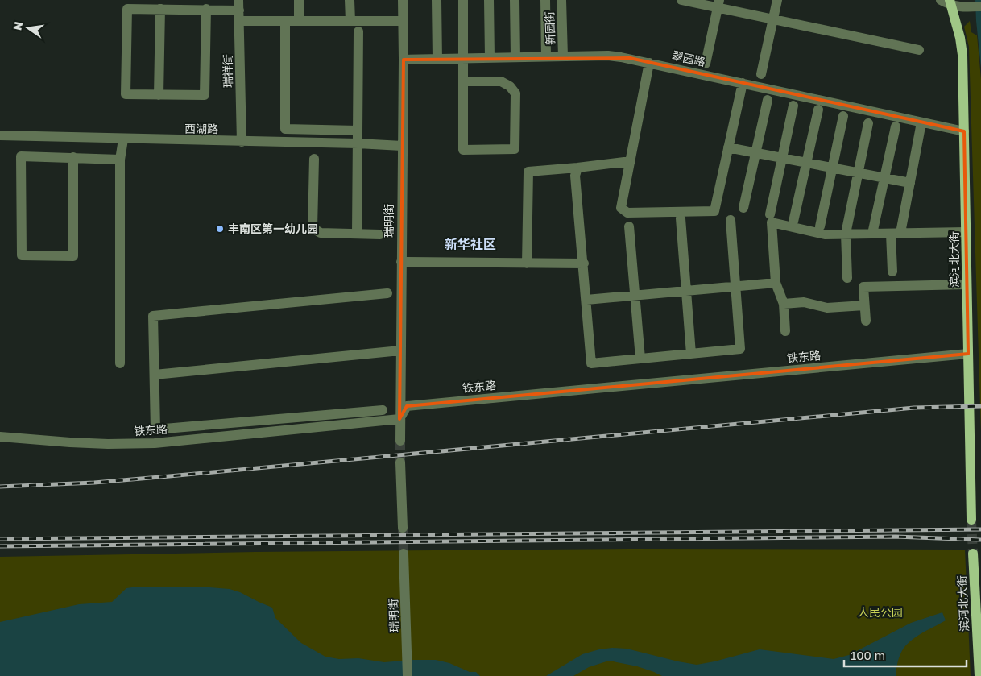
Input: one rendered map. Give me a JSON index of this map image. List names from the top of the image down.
{
  "streets": {
    "main road": ["滨河北大街"],
    "street": [
      "新园街",
      "翠园路",
      "瑞祥街",
      "西湖路",
      "瑞明街",
      "铁东路"
    ]
  },
  "crossings": [
    ["新园街", "翠园路"],
    ["翠园路", "瑞明街"],
    ["翠园路", "滨河北大街"],
    ["瑞祥街", "西湖路"],
    ["西湖路", "瑞明街"],
    ["瑞明街", "铁东路"],
    ["滨河北大街", "铁东路"]
  ],
  "districts": ["新华社区"],
  "parks": ["人民公园"],
  "places": ["丰南区第一幼儿园"],
  "scale_bar": "100 m",
  "north": "left"
}
